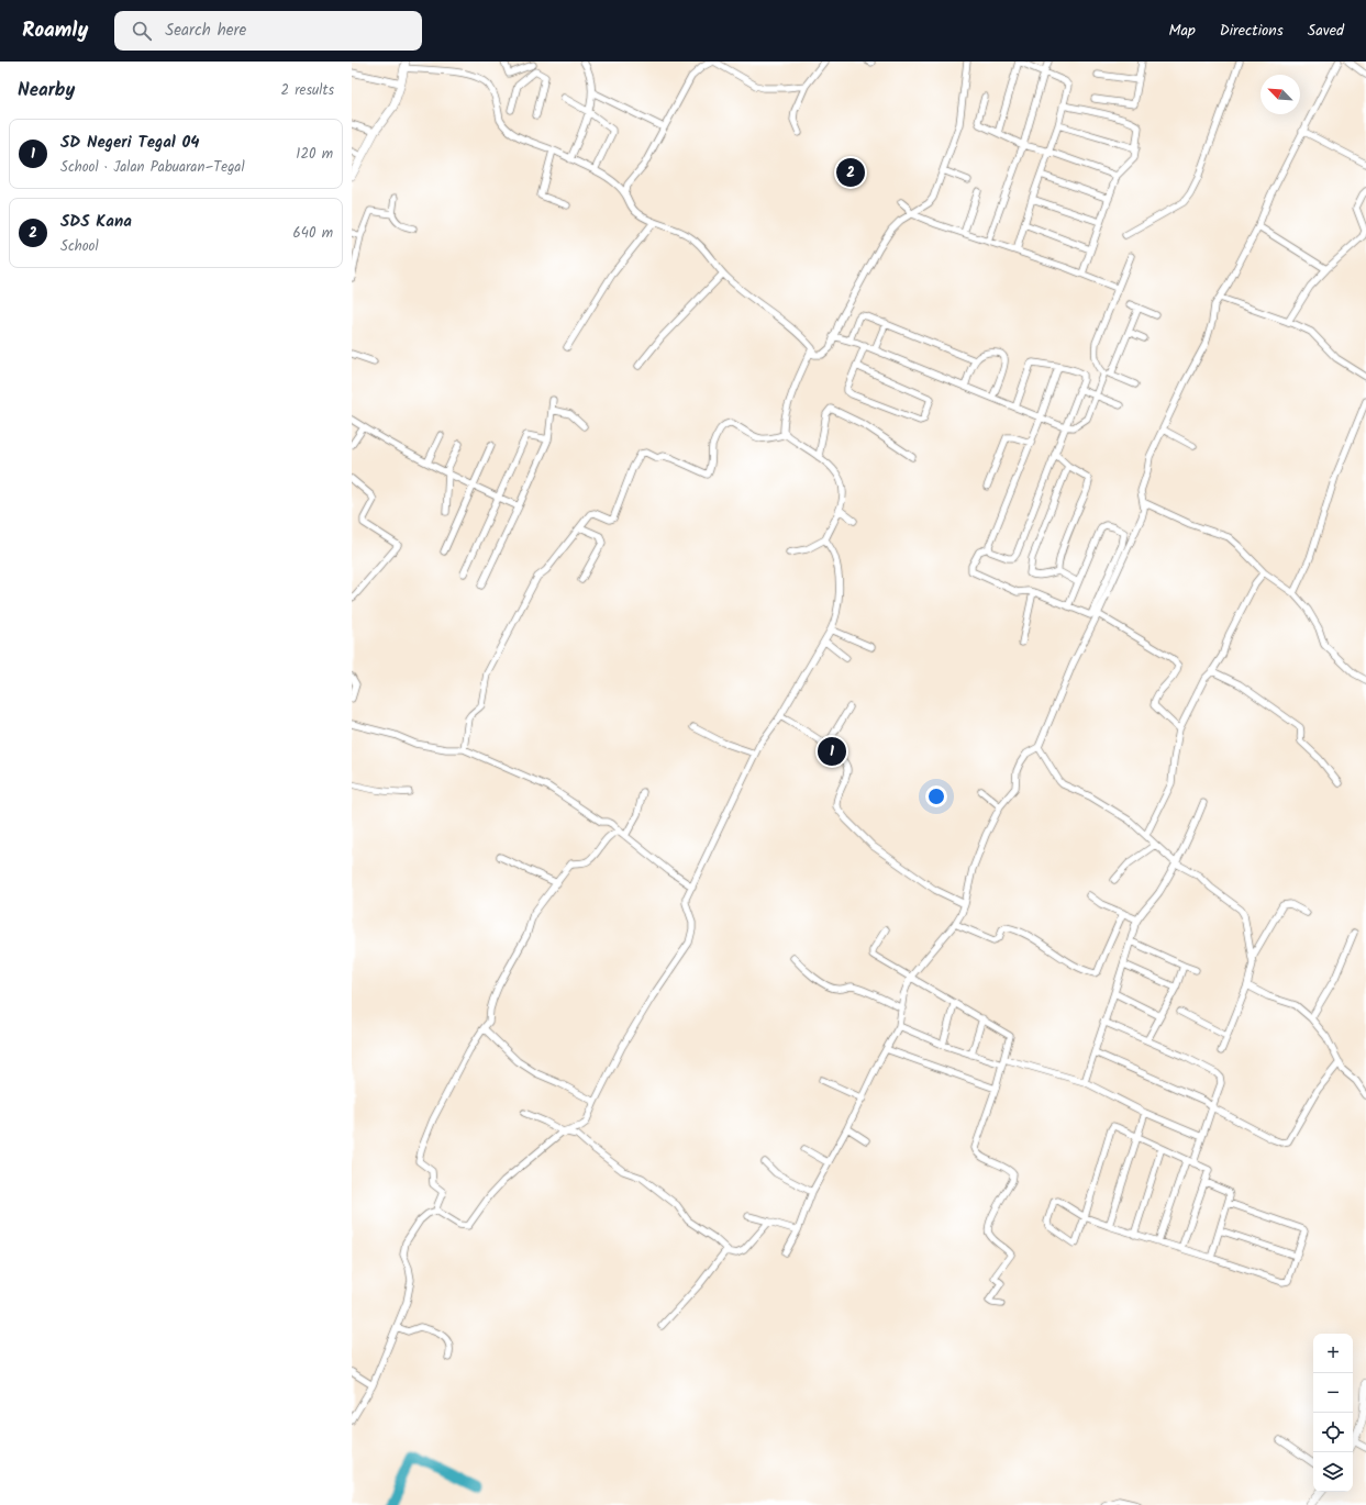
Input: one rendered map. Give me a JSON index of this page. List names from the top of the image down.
{
  "north": "top left",
  "page": {
    "header": "Roamly",
    "search": "Search here",
    "nav": ["Map", "Directions", "Saved"],
    "heading": ["Nearby", "2 results"],
    "list": [
      {
        "mark": "1",
        "name": "SD Negeri Tegal 04",
        "note": "School · Jalan Pabuaran–Tegal",
        "value": "120 m"
      },
      {
        "mark": "2",
        "name": "SDS Kana",
        "note": "School",
        "value": "640 m"
      }
    ],
    "pins": ["2", "1"],
    "map_buttons": ["+", "−"]
  }
}
